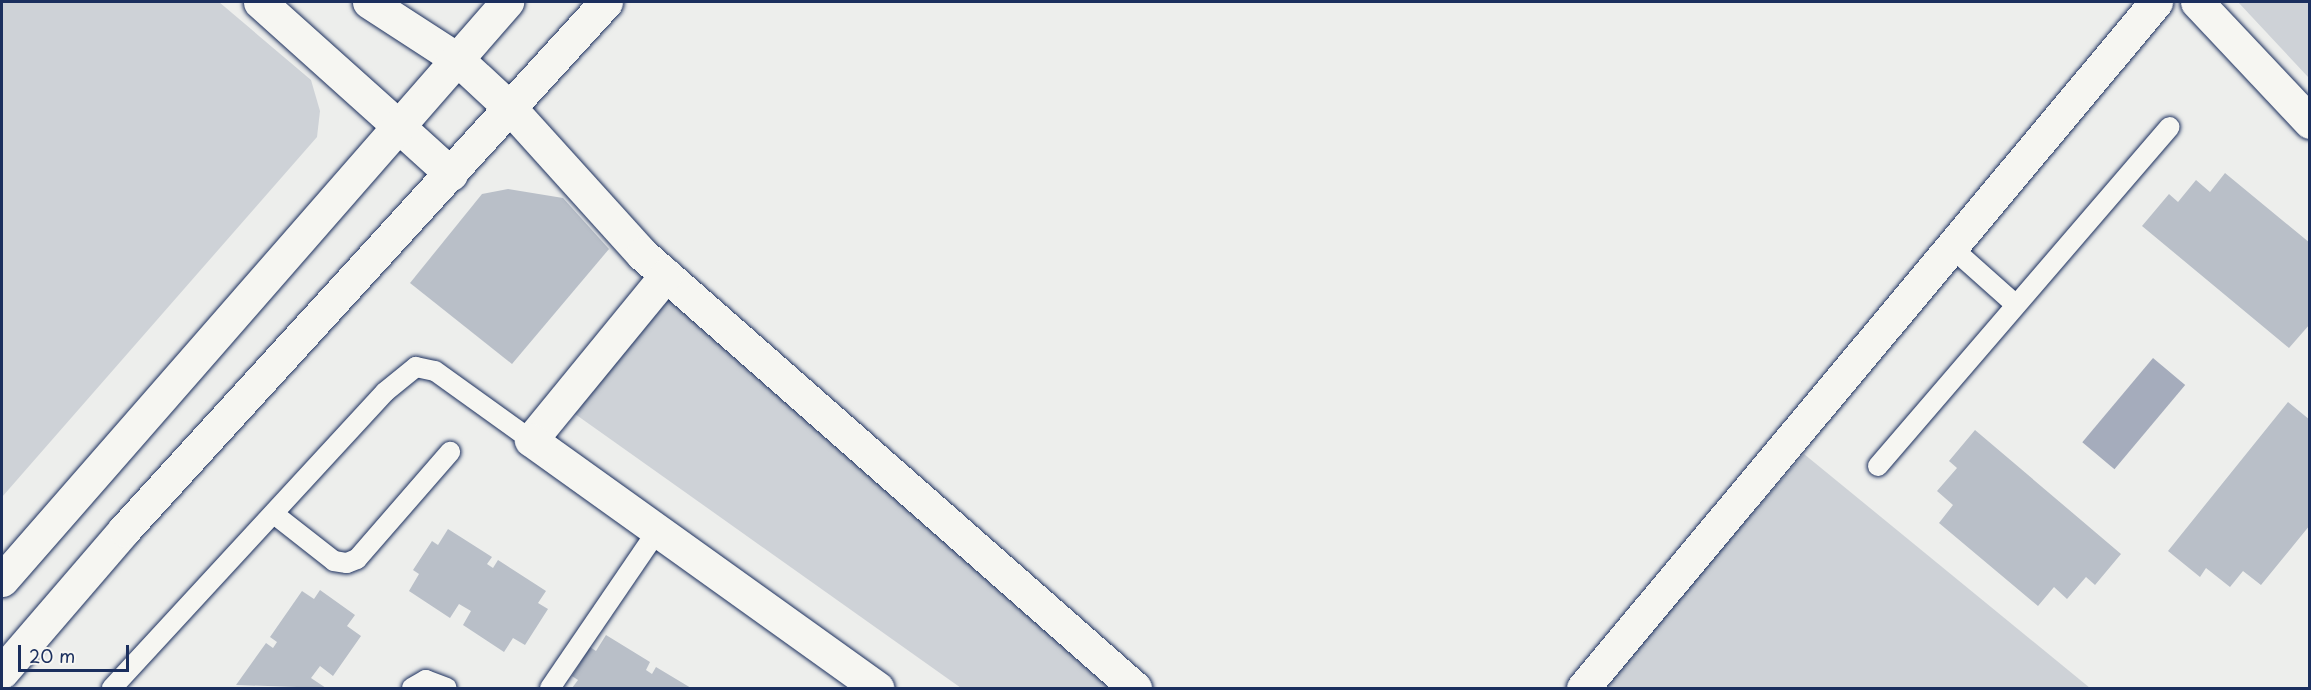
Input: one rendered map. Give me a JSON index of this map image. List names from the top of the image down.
{
  "scale_bar": "20 m"
}
